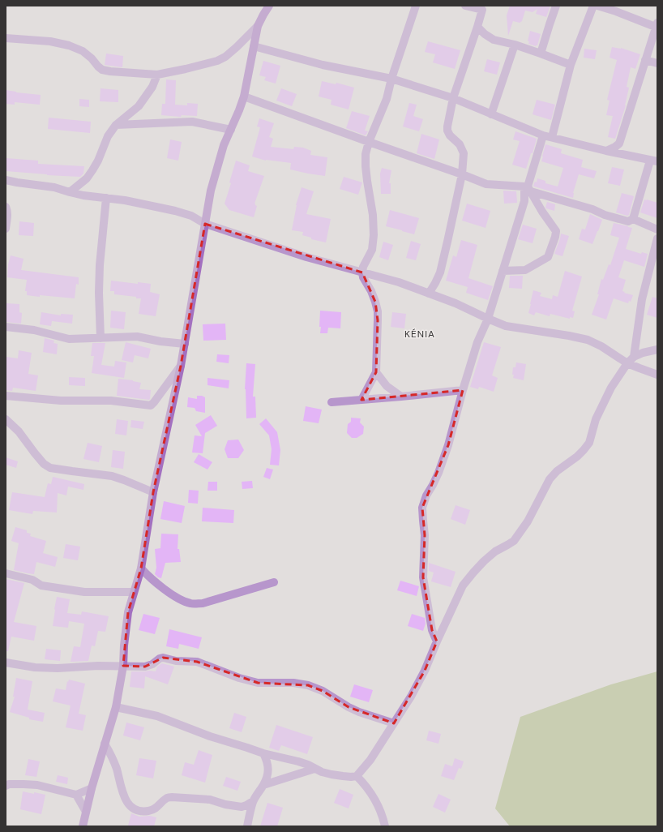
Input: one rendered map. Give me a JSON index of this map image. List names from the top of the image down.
{
  "districts": ["KÉNIA"]
}
